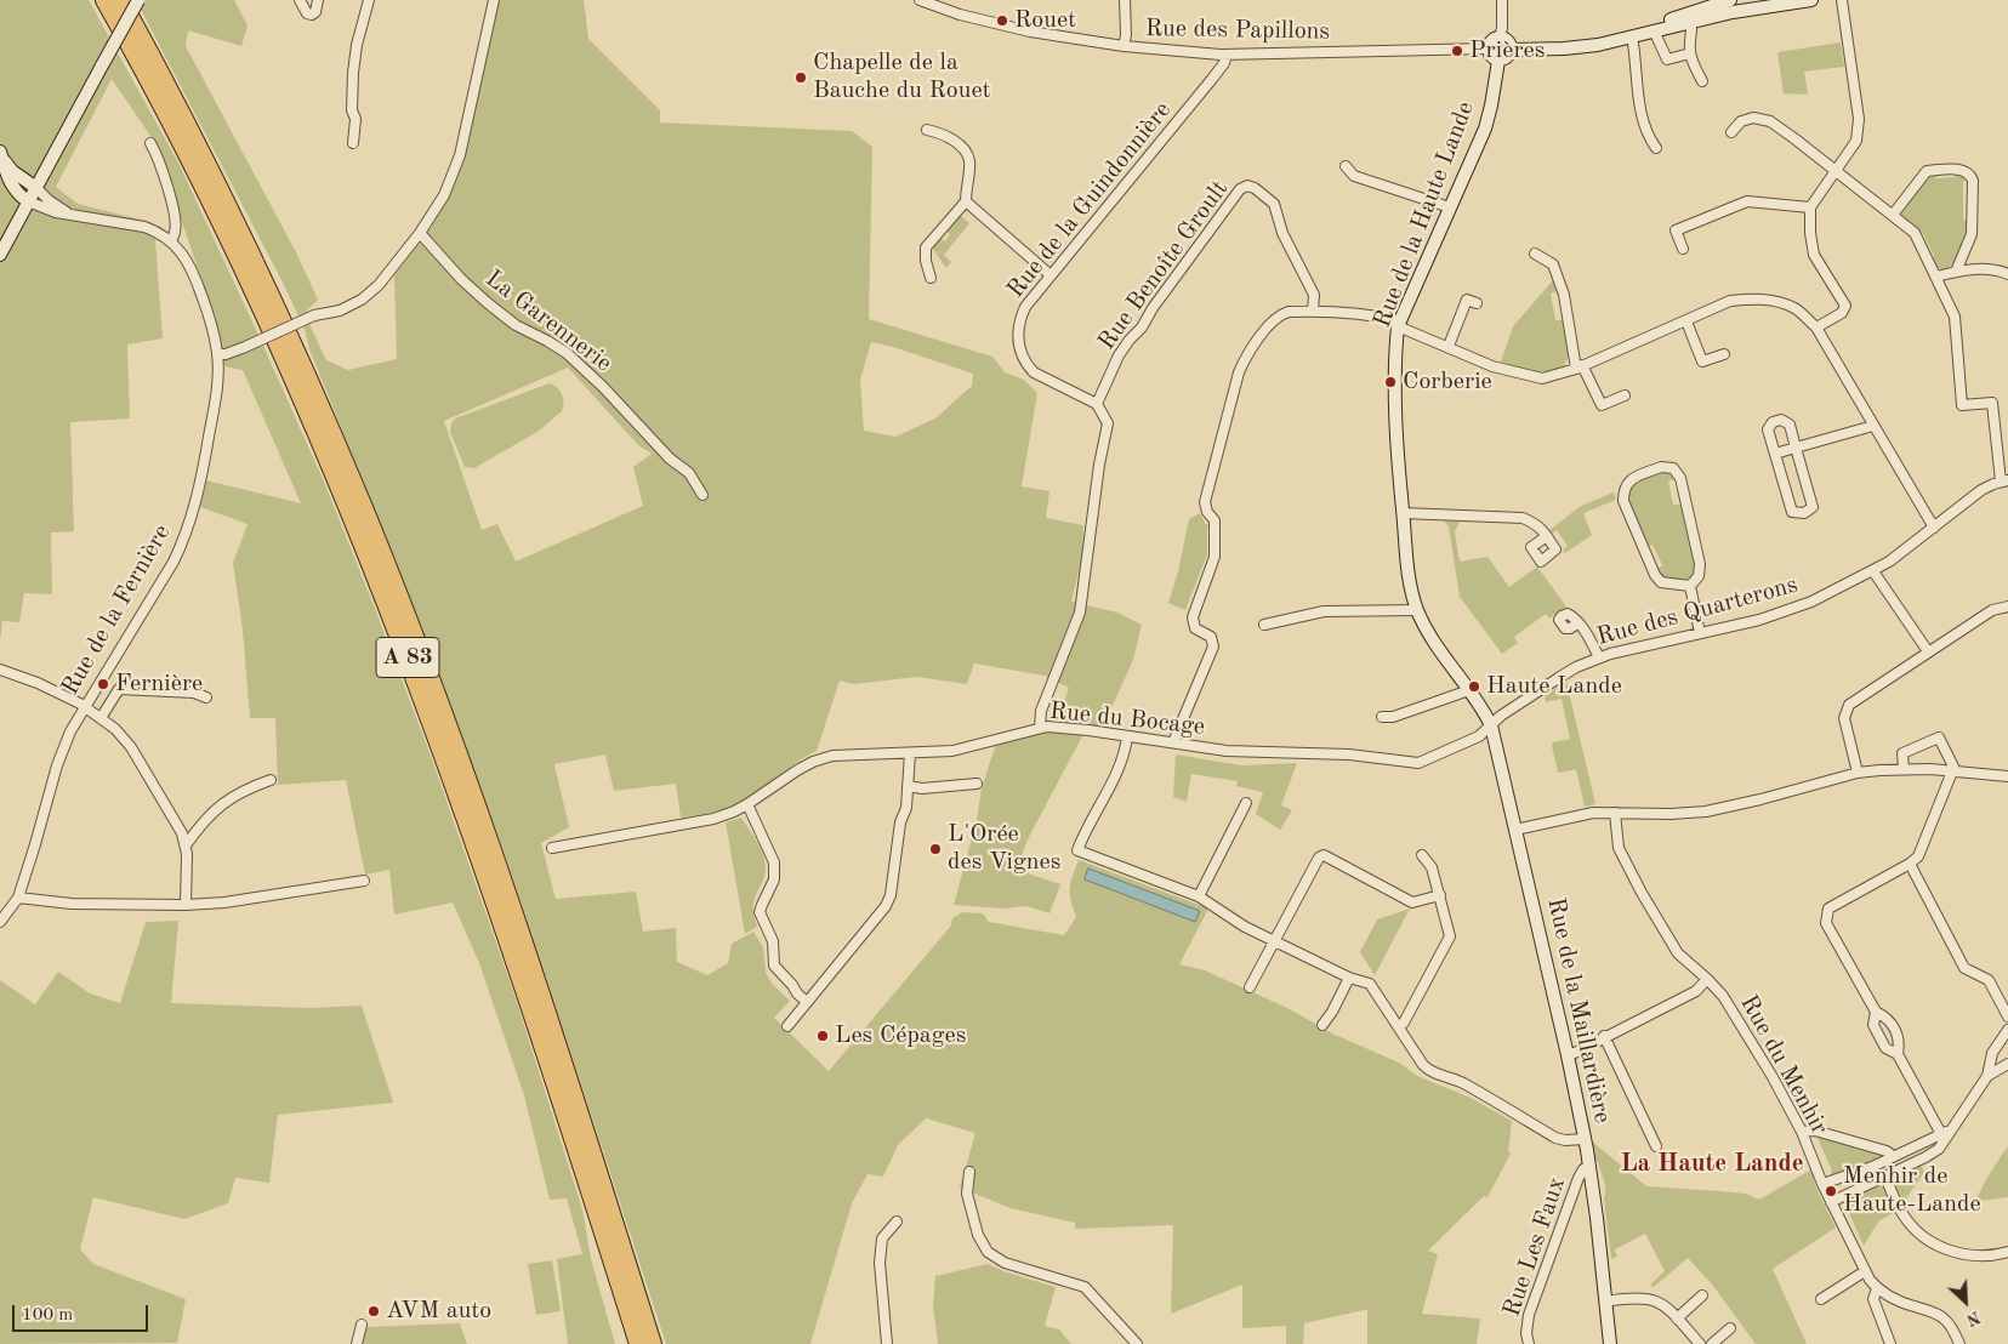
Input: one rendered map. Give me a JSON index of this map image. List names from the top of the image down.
{
  "streets": {
    "highway": ["A 83"],
    "street": [
      "Rue des Papillons",
      "Rue de la Guindonnière",
      "Rue de la Haute Lande",
      "Rue Benoîte Groult",
      "La Garennerie",
      "Rue de la Fernière",
      "Rue des Quarterons",
      "Rue du Bocage",
      "Rue de la Maillardière",
      "Rue du Menhir",
      "Rue Les Faux"
    ]
  },
  "crossings": [
    ["Rue des Papillons", "Rue de la Guindonnière"],
    ["Rue des Papillons", "Rue de la Haute Lande"],
    ["Rue de la Guindonnière", "Rue Benoîte Groult"],
    ["Rue de la Haute Lande", "Rue des Quarterons"],
    ["Rue de la Haute Lande", "Rue du Bocage"],
    ["Rue de la Haute Lande", "Rue de la Maillardière"],
    ["Rue des Quarterons", "Rue du Bocage"],
    ["Rue des Quarterons", "Rue de la Maillardière"],
    ["Rue du Bocage", "Rue de la Maillardière"],
    ["Rue de la Maillardière", "Rue Les Faux"]
  ],
  "districts": ["La Haute Lande"],
  "places": [
    "Rouet",
    "Prières",
    "Chapelle de la Bauche du Rouet",
    "Corberie",
    "Fernière",
    "Haute Lande",
    "L'Orée des Vignes",
    "Les Cépages",
    "Menhir de Haute-Lande",
    "AVM auto"
  ],
  "scale_bar": "100 m",
  "north": "bottom right"
}
